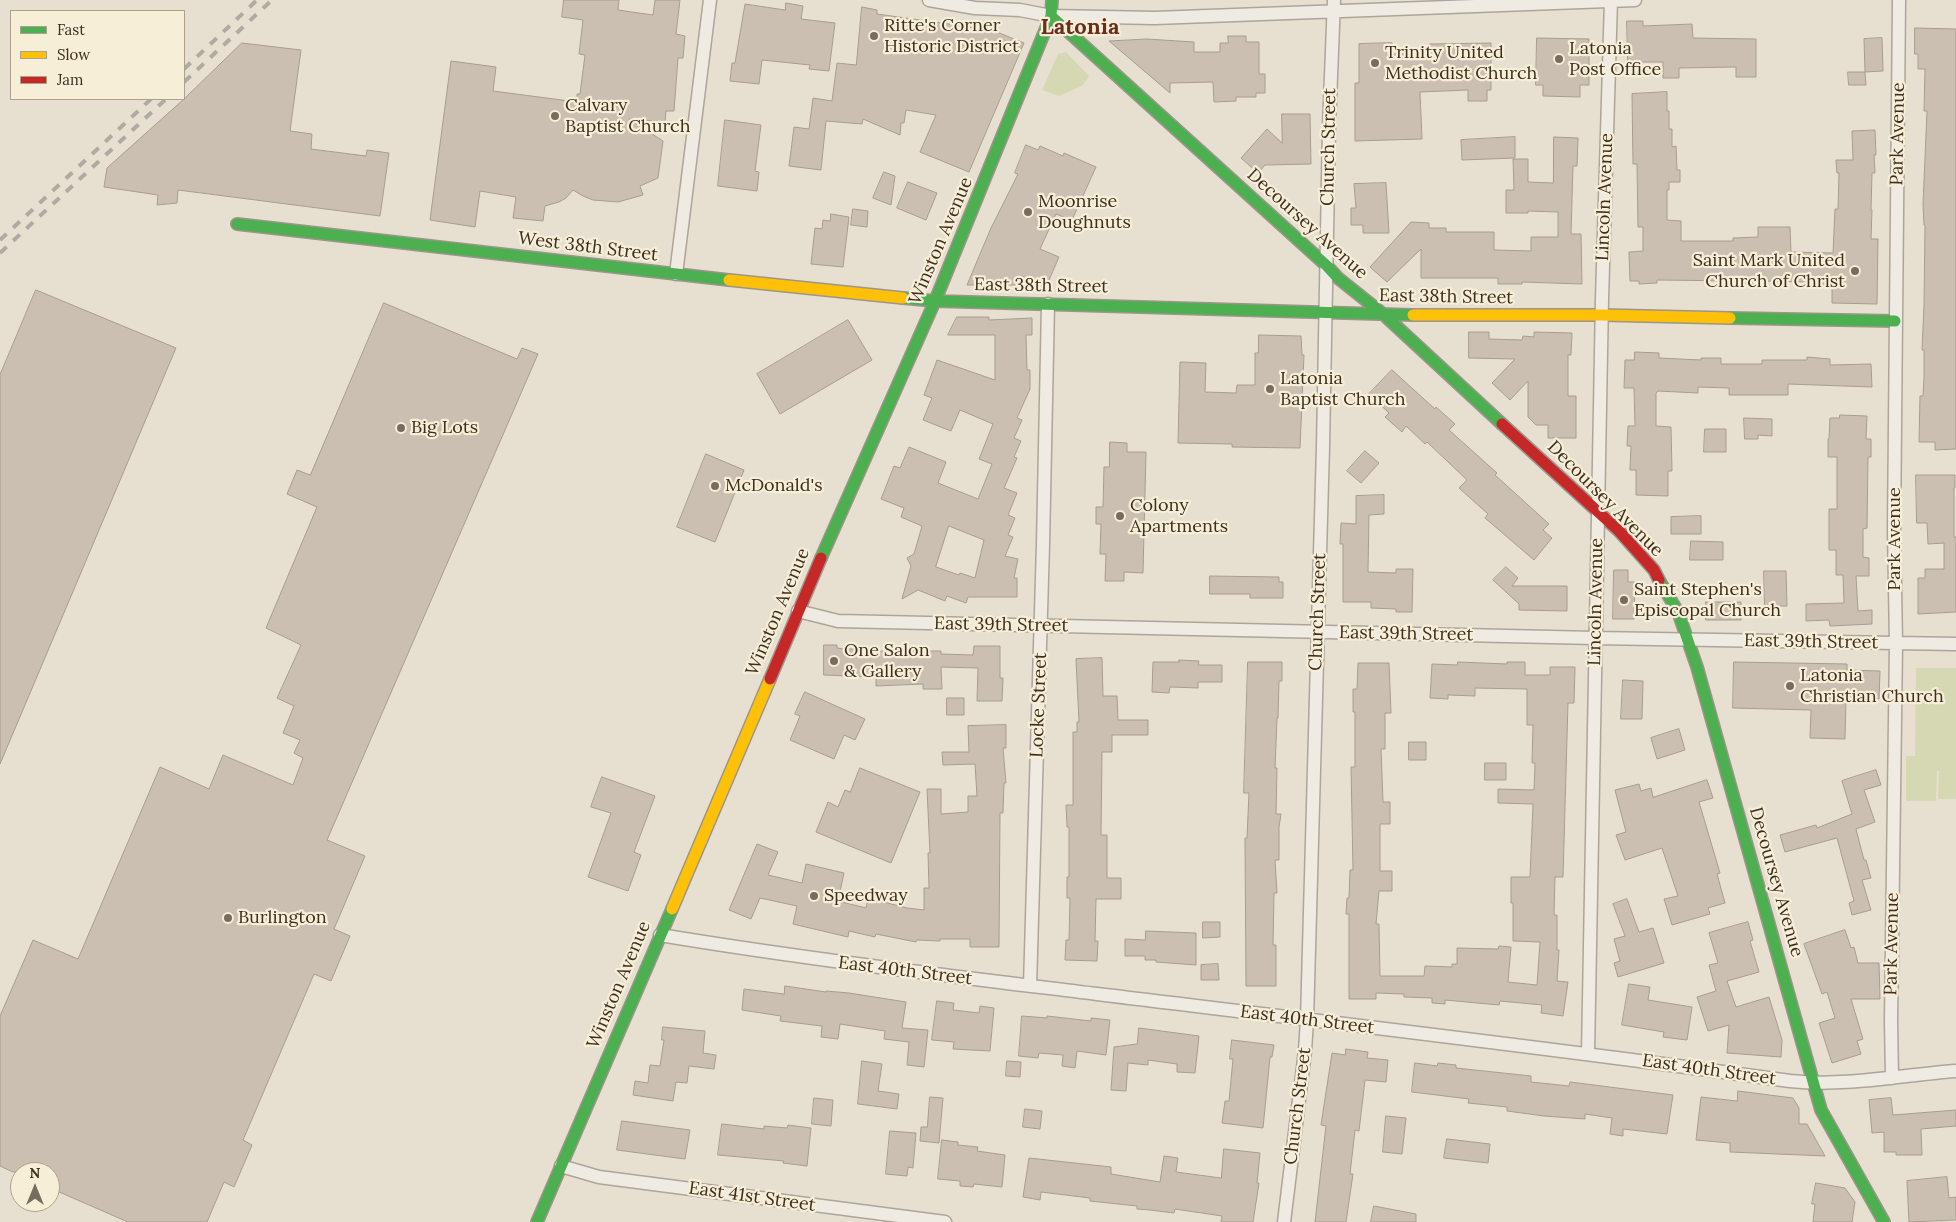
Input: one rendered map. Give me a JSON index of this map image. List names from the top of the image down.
{
  "streets": {
    "main road": [
      "Decoursey Avenue",
      "Winston Avenue",
      "West 38th Street",
      "East 38th Street"
    ],
    "street": [
      "Park Avenue",
      "Church Street",
      "Lincoln Avenue",
      "East 39th Street",
      "Locke Street",
      "East 40th Street",
      "East 41st Street"
    ]
  },
  "crossings": [
    ["Park Avenue", "East 38th Street"],
    ["Park Avenue", "East 39th Street"],
    ["Park Avenue", "East 40th Street"],
    ["Church Street", "Decoursey Avenue"],
    ["Church Street", "East 38th Street"],
    ["Church Street", "East 39th Street"],
    ["Church Street", "East 40th Street"],
    ["Lincoln Avenue", "Decoursey Avenue"],
    ["Lincoln Avenue", "East 38th Street"],
    ["Lincoln Avenue", "East 39th Street"],
    ["Lincoln Avenue", "East 40th Street"],
    ["Decoursey Avenue", "Winston Avenue"],
    ["Decoursey Avenue", "East 38th Street"],
    ["Decoursey Avenue", "East 39th Street"],
    ["Decoursey Avenue", "East 40th Street"],
    ["Winston Avenue", "West 38th Street"],
    ["Winston Avenue", "East 38th Street"],
    ["Winston Avenue", "East 39th Street"],
    ["Winston Avenue", "East 40th Street"],
    ["Winston Avenue", "East 41st Street"],
    ["West 38th Street", "East 38th Street"],
    ["East 38th Street", "Locke Street"],
    ["East 39th Street", "Locke Street"],
    ["Locke Street", "East 40th Street"]
  ],
  "districts": ["Latonia"],
  "places": [
    "Ritte's Corner Historic District",
    "Latonia Post Office",
    "Trinity United Methodist Church",
    "Calvary Baptist Church",
    "Moonrise Doughnuts",
    "Saint Mark United Church of Christ",
    "Latonia Baptist Church",
    "Big Lots",
    "McDonald's",
    "Colony Apartments",
    "Saint Stephen's Episcopal Church",
    "One Salon & Gallery",
    "Latonia Christian Church",
    "Speedway",
    "Burlington"
  ],
  "legend": ["Fast", "Slow", "Jam"],
  "north": "top"
}
